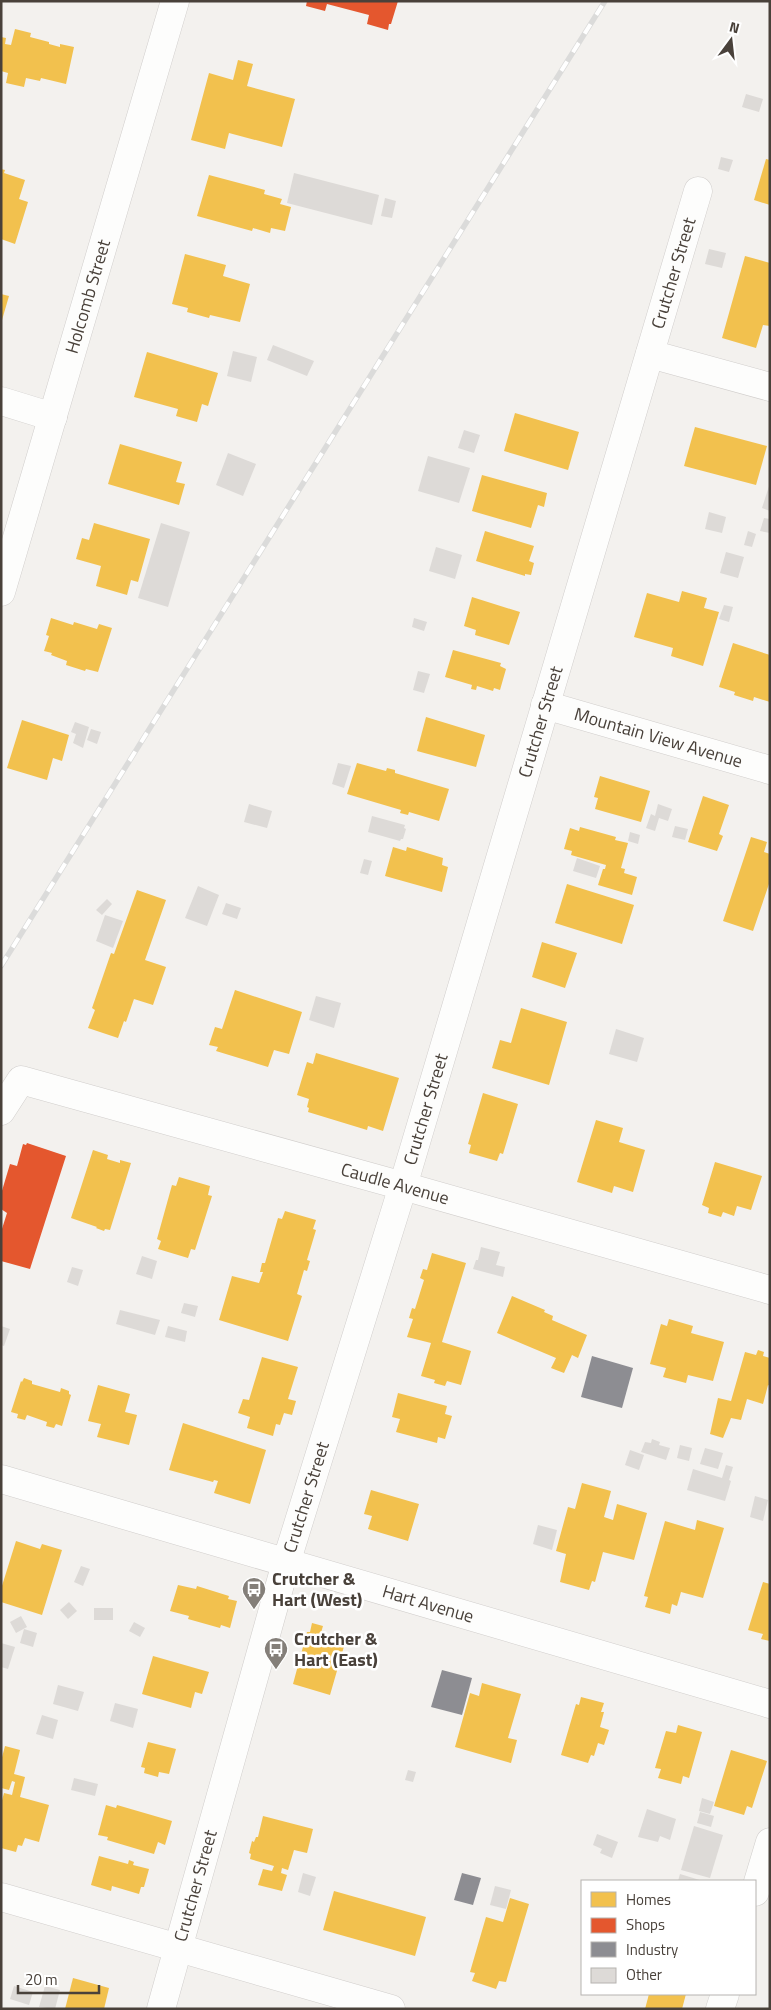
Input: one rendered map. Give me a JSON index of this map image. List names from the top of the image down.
{
  "streets": {
    "street": [
      "Crutcher Street",
      "Holcomb Street",
      "Mountain View Avenue",
      "Caudle Avenue",
      "Hart Avenue"
    ]
  },
  "crossings": [
    ["Crutcher Street", "Mountain View Avenue"],
    ["Crutcher Street", "Caudle Avenue"],
    ["Crutcher Street", "Hart Avenue"]
  ],
  "places": {
    "bus stop": ["Crutcher & Hart (West)", "Crutcher & Hart (East)"]
  },
  "legend": [
    "Homes",
    "Shops",
    "Industry",
    "Other"
  ],
  "scale_bar": "20 m",
  "north": "top"
}
